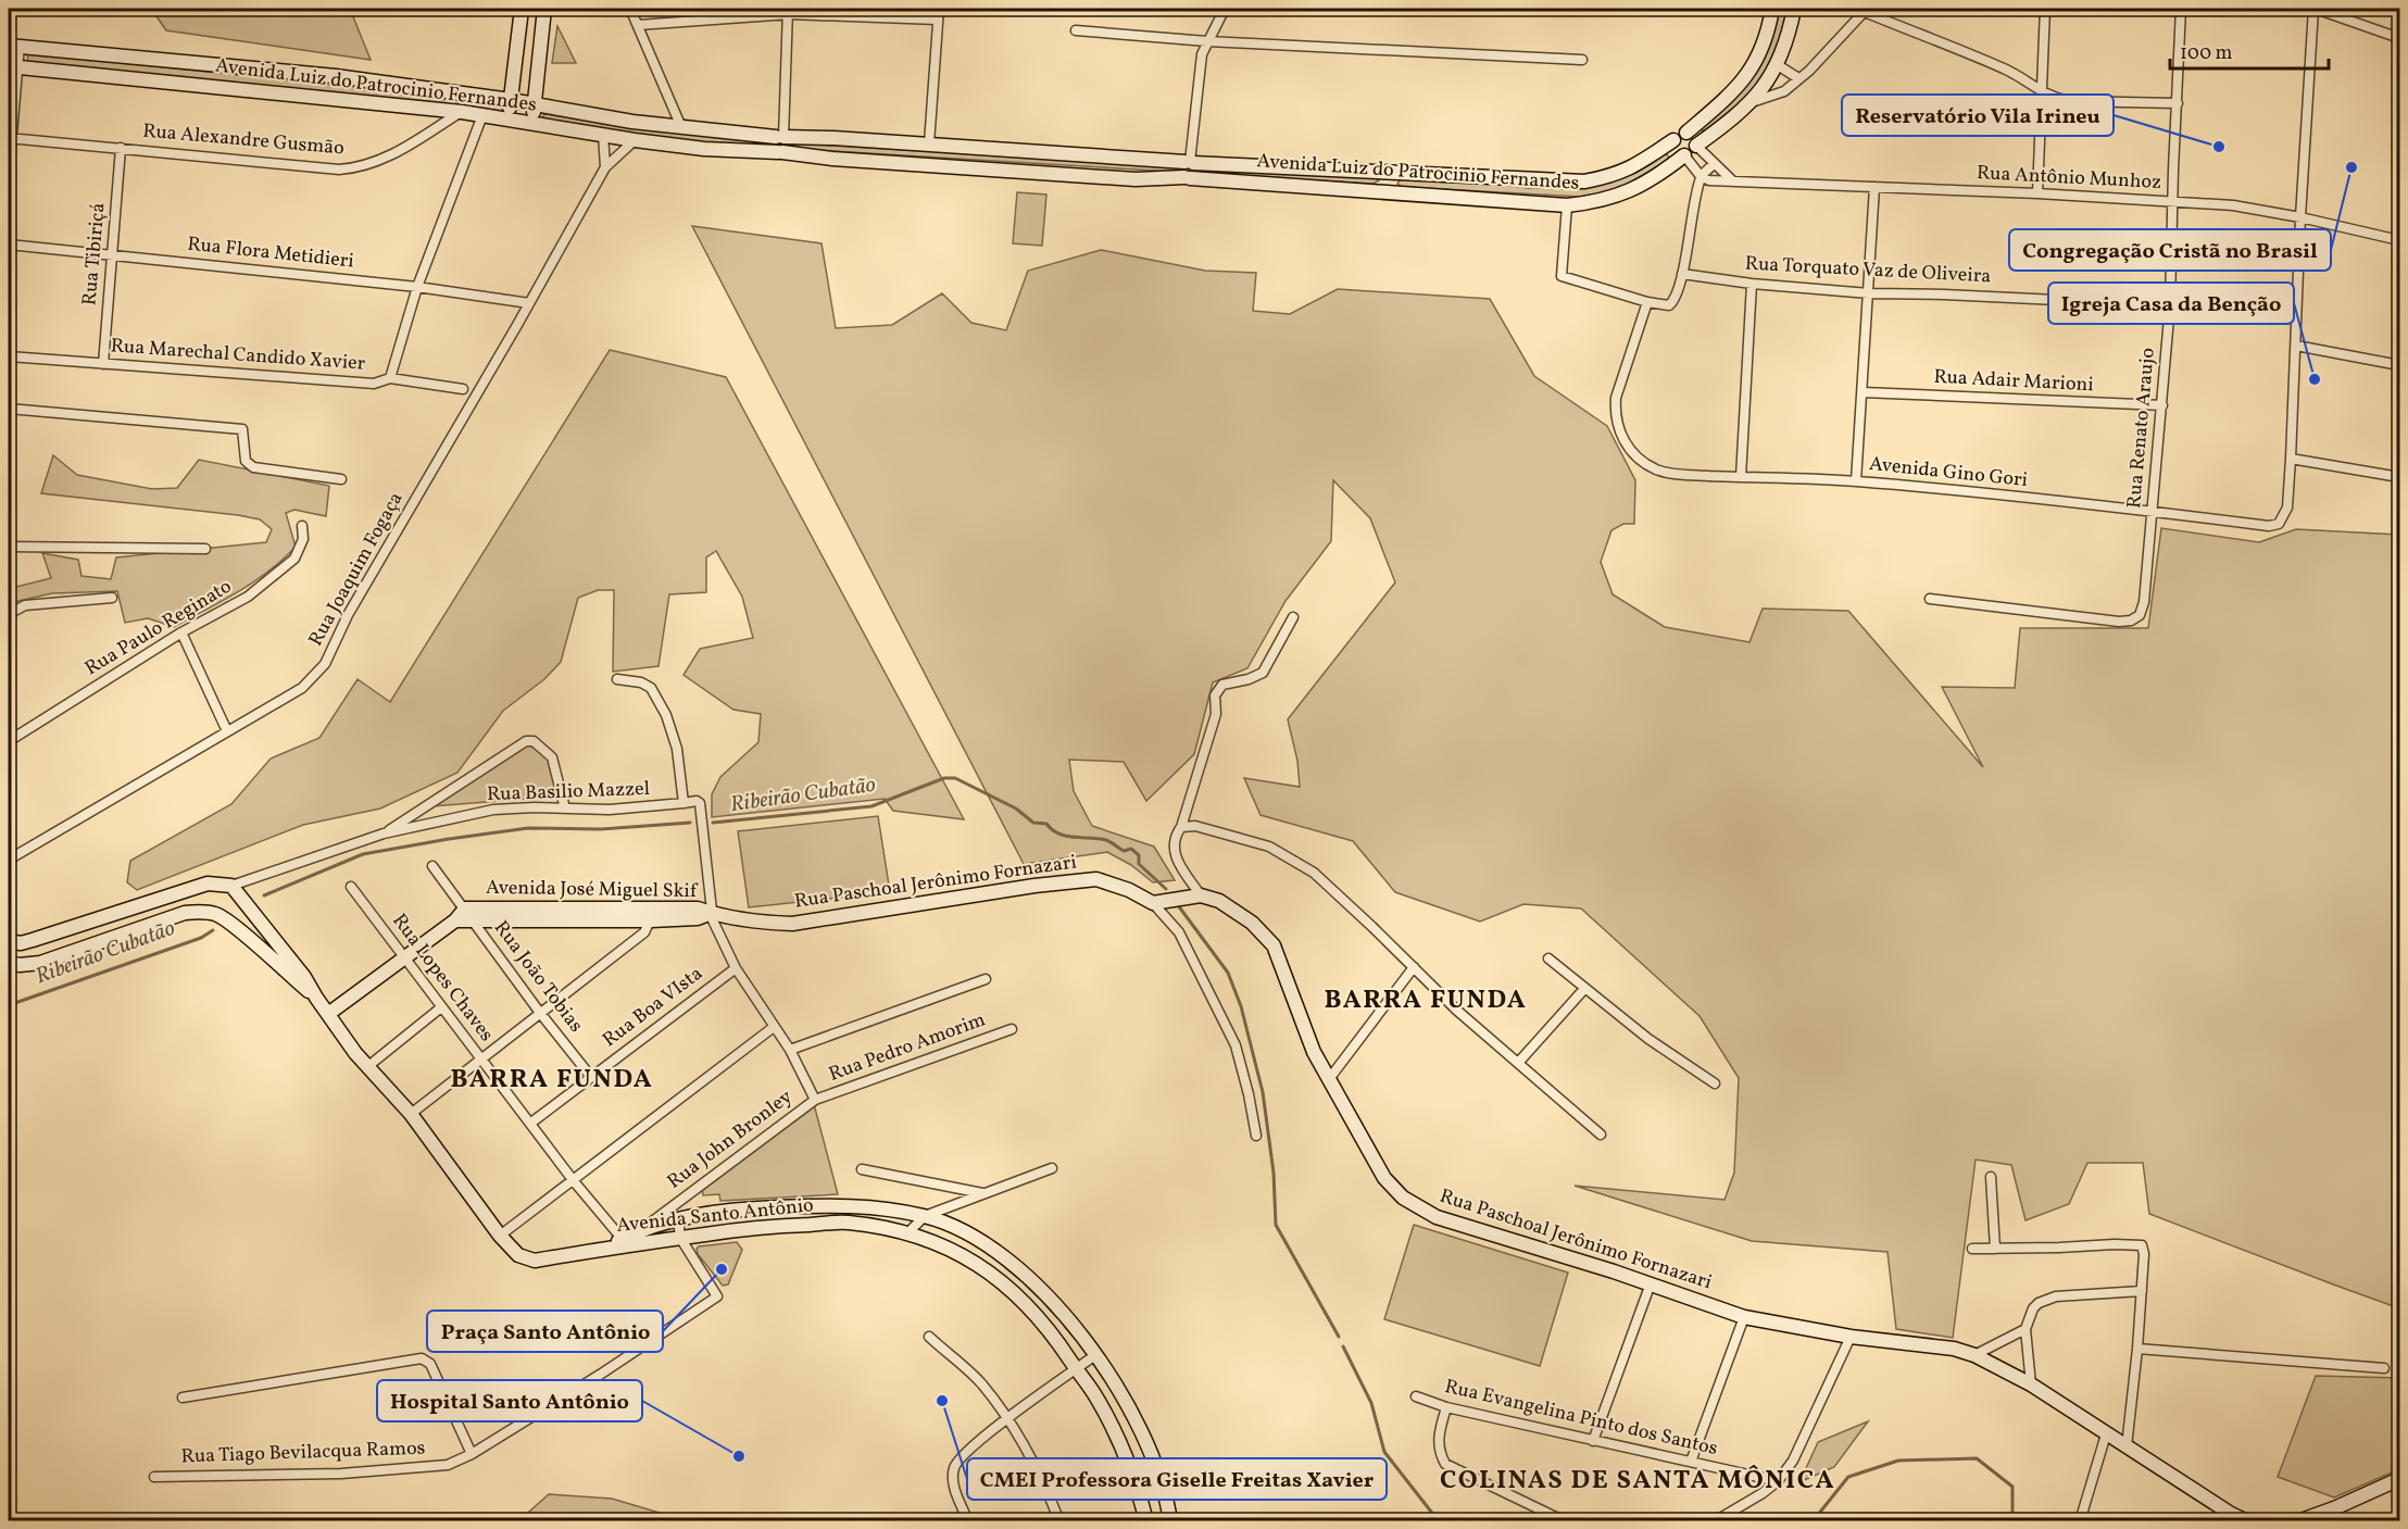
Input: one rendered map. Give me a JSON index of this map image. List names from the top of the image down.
{
  "streets": {
    "main road": [
      "Avenida Luiz do Patrocinio Fernandes",
      "Rua Paschoal Jerônimo Fornazari",
      "Avenida José Miguel Skif",
      "Avenida Santo Antônio"
    ],
    "street": [
      "Rua Alexandre Gusmão",
      "Rua Antônio Munhoz",
      "Rua Flora Metidieri",
      "Rua Tibiriçá",
      "Rua Torquato Vaz de Oliveira",
      "Rua Marechal Candido Xavier",
      "Rua Adair Marioni",
      "Rua Renato Araujo",
      "Avenida Gino Gori",
      "Rua Joaquim Fogaça",
      "Rua Paulo Reginato",
      "Rua Basilio Mazzel",
      "Rua João Tobias",
      "Rua Lopes Chaves",
      "Rua Boa VIsta",
      "Rua Pedro Amorim",
      "Rua John Bronley",
      "Rua Evangelina Pinto dos Santos",
      "Rua Tiago Bevilacqua Ramos"
    ]
  },
  "crossings": [
    ["Avenida Luiz do Patrocinio Fernandes", "Rua Alexandre Gusmão"],
    ["Avenida Luiz do Patrocinio Fernandes", "Rua Joaquim Fogaça"],
    ["Rua Alexandre Gusmão", "Rua Tibiriçá"],
    ["Rua Antônio Munhoz", "Rua Renato Araujo"],
    ["Rua Flora Metidieri", "Rua Tibiriçá"],
    ["Rua Flora Metidieri", "Rua Joaquim Fogaça"],
    ["Rua Tibiriçá", "Rua Marechal Candido Xavier"],
    ["Rua Torquato Vaz de Oliveira", "Rua Renato Araujo"],
    ["Rua Adair Marioni", "Rua Renato Araujo"],
    ["Rua Renato Araujo", "Avenida Gino Gori"],
    ["Rua Basilio Mazzel", "Avenida Santo Antônio"],
    ["Rua Paschoal Jerônimo Fornazari", "Avenida José Miguel Skif"],
    ["Avenida José Miguel Skif", "Rua João Tobias"],
    ["Avenida José Miguel Skif", "Rua Lopes Chaves"],
    ["Rua João Tobias", "Rua Boa VIsta"],
    ["Rua Lopes Chaves", "Rua Boa VIsta"],
    ["Rua Lopes Chaves", "Avenida Santo Antônio"],
    ["Rua Pedro Amorim", "Rua John Bronley"],
    ["Rua John Bronley", "Avenida Santo Antônio"],
    ["Avenida Santo Antônio", "Rua Tiago Bevilacqua Ramos"]
  ],
  "districts": ["BARRA FUNDA", "BARRA FUNDA", "COLINAS DE SANTA MÔNICA"],
  "water": ["Ribeirão Cubatão"],
  "places": [
    "Reservatório Vila Irineu",
    "Congregação Cristã no Brasil",
    "Igreja Casa da Benção",
    "Praça Santo Antônio",
    "CMEI Professora Giselle Freitas Xavier",
    "Hospital Santo Antônio"
  ],
  "scale_bar": "100 m"
}
